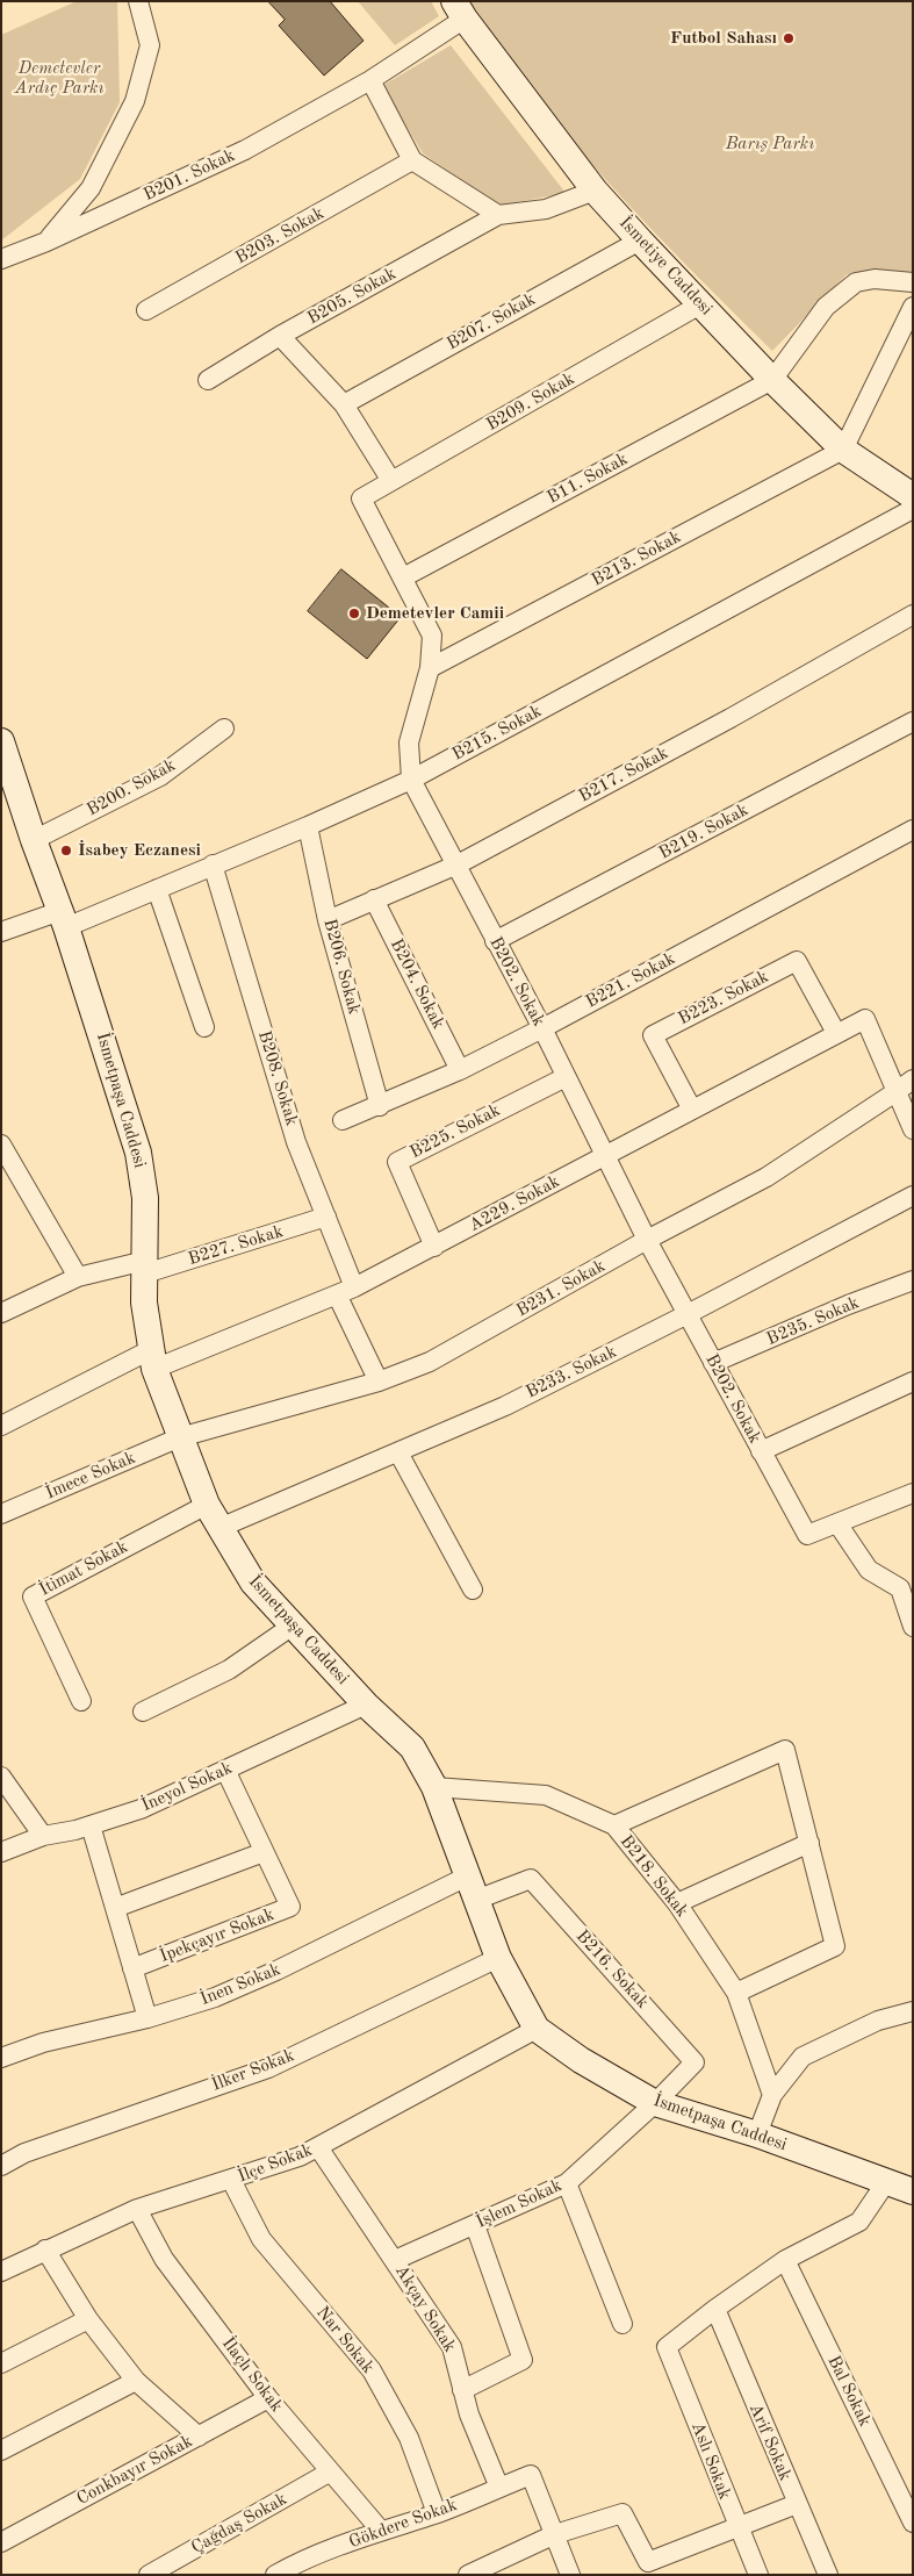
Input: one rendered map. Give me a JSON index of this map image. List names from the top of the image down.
{
  "streets": {
    "main road": ["İsmetiye Caddesi", "İsmetpaşa Caddesi"],
    "street": [
      "B201. Sokak",
      "B203. Sokak",
      "B205. Sokak",
      "B207. Sokak",
      "B209. Sokak",
      "B11. Sokak",
      "B213. Sokak",
      "B215. Sokak",
      "B217. Sokak",
      "B200. Sokak",
      "B219. Sokak",
      "B206. Sokak",
      "B221. Sokak",
      "B202. Sokak",
      "B204. Sokak",
      "B223. Sokak",
      "B208. Sokak",
      "B225. Sokak",
      "A229. Sokak",
      "B227. Sokak",
      "B231. Sokak",
      "B235. Sokak",
      "B233. Sokak",
      "İmece Sokak",
      "İtimat Sokak",
      "İneyol Sokak",
      "B218. Sokak",
      "İpekçayır Sokak",
      "B216. Sokak",
      "İnen Sokak",
      "İlker Sokak",
      "İlçe Sokak",
      "İşlem Sokak",
      "Akçay Sokak",
      "Nar Sokak",
      "İlaçlı Sokak",
      "Bal Sokak",
      "Arif Sokak",
      "Aslı Sokak",
      "Conkbayır Sokak",
      "Çağdaş Sokak",
      "Gökdere Sokak"
    ]
  },
  "crossings": [
    ["B201. Sokak", "İsmetiye Caddesi"],
    ["İsmetiye Caddesi", "B207. Sokak"],
    ["İsmetiye Caddesi", "B209. Sokak"],
    ["İsmetiye Caddesi", "B11. Sokak"],
    ["İsmetiye Caddesi", "B213. Sokak"],
    ["B209. Sokak", "B202. Sokak"],
    ["B11. Sokak", "B202. Sokak"],
    ["B213. Sokak", "B202. Sokak"],
    ["B215. Sokak", "B206. Sokak"],
    ["B215. Sokak", "B202. Sokak"],
    ["B215. Sokak", "B208. Sokak"],
    ["B215. Sokak", "İsmetpaşa Caddesi"],
    ["B217. Sokak", "B206. Sokak"],
    ["B217. Sokak", "B202. Sokak"],
    ["B217. Sokak", "B204. Sokak"],
    ["B200. Sokak", "İsmetpaşa Caddesi"],
    ["B219. Sokak", "B202. Sokak"],
    ["B206. Sokak", "B221. Sokak"],
    ["B221. Sokak", "B202. Sokak"],
    ["B221. Sokak", "B204. Sokak"],
    ["B202. Sokak", "B225. Sokak"],
    ["B202. Sokak", "A229. Sokak"],
    ["B202. Sokak", "B231. Sokak"],
    ["B202. Sokak", "B235. Sokak"],
    ["B202. Sokak", "B233. Sokak"],
    ["B223. Sokak", "A229. Sokak"],
    ["B208. Sokak", "A229. Sokak"],
    ["B208. Sokak", "B227. Sokak"],
    ["İsmetpaşa Caddesi", "A229. Sokak"],
    ["İsmetpaşa Caddesi", "B227. Sokak"],
    ["İsmetpaşa Caddesi", "B231. Sokak"],
    ["İsmetpaşa Caddesi", "B233. Sokak"],
    ["İsmetpaşa Caddesi", "İmece Sokak"],
    ["İsmetpaşa Caddesi", "İtimat Sokak"],
    ["İsmetpaşa Caddesi", "İneyol Sokak"],
    ["İsmetpaşa Caddesi", "B218. Sokak"],
    ["İsmetpaşa Caddesi", "B216. Sokak"],
    ["İsmetpaşa Caddesi", "İnen Sokak"],
    ["İsmetpaşa Caddesi", "İlker Sokak"],
    ["İsmetpaşa Caddesi", "İlçe Sokak"],
    ["İsmetpaşa Caddesi", "İşlem Sokak"],
    ["B225. Sokak", "A229. Sokak"],
    ["A229. Sokak", "B231. Sokak"],
    ["B231. Sokak", "İmece Sokak"],
    ["İneyol Sokak", "İpekçayır Sokak"],
    ["B216. Sokak", "İnen Sokak"],
    ["B216. Sokak", "İşlem Sokak"],
    ["İlçe Sokak", "Akçay Sokak"],
    ["İlçe Sokak", "Nar Sokak"],
    ["İlçe Sokak", "İlaçlı Sokak"],
    ["İşlem Sokak", "Akçay Sokak"],
    ["Akçay Sokak", "Gökdere Sokak"],
    ["Nar Sokak", "Gökdere Sokak"],
    ["İlaçlı Sokak", "Conkbayır Sokak"],
    ["İlaçlı Sokak", "Çağdaş Sokak"],
    ["İlaçlı Sokak", "Gökdere Sokak"],
    ["Arif Sokak", "Aslı Sokak"]
  ],
  "parks": ["Demetevler Ardıç Parkı", "Barış Parkı"],
  "places": ["Futbol Sahası", "Demetevler Camii", "İsabey Eczanesi"]
}
